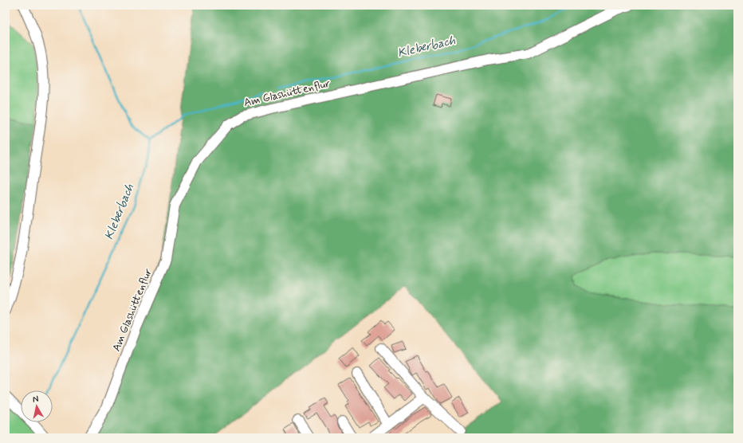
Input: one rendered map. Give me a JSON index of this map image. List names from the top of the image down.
{
  "streets": {
    "street": ["Am Glashüttenflur"]
  },
  "water": ["Kleberbach"],
  "north": "top"
}
